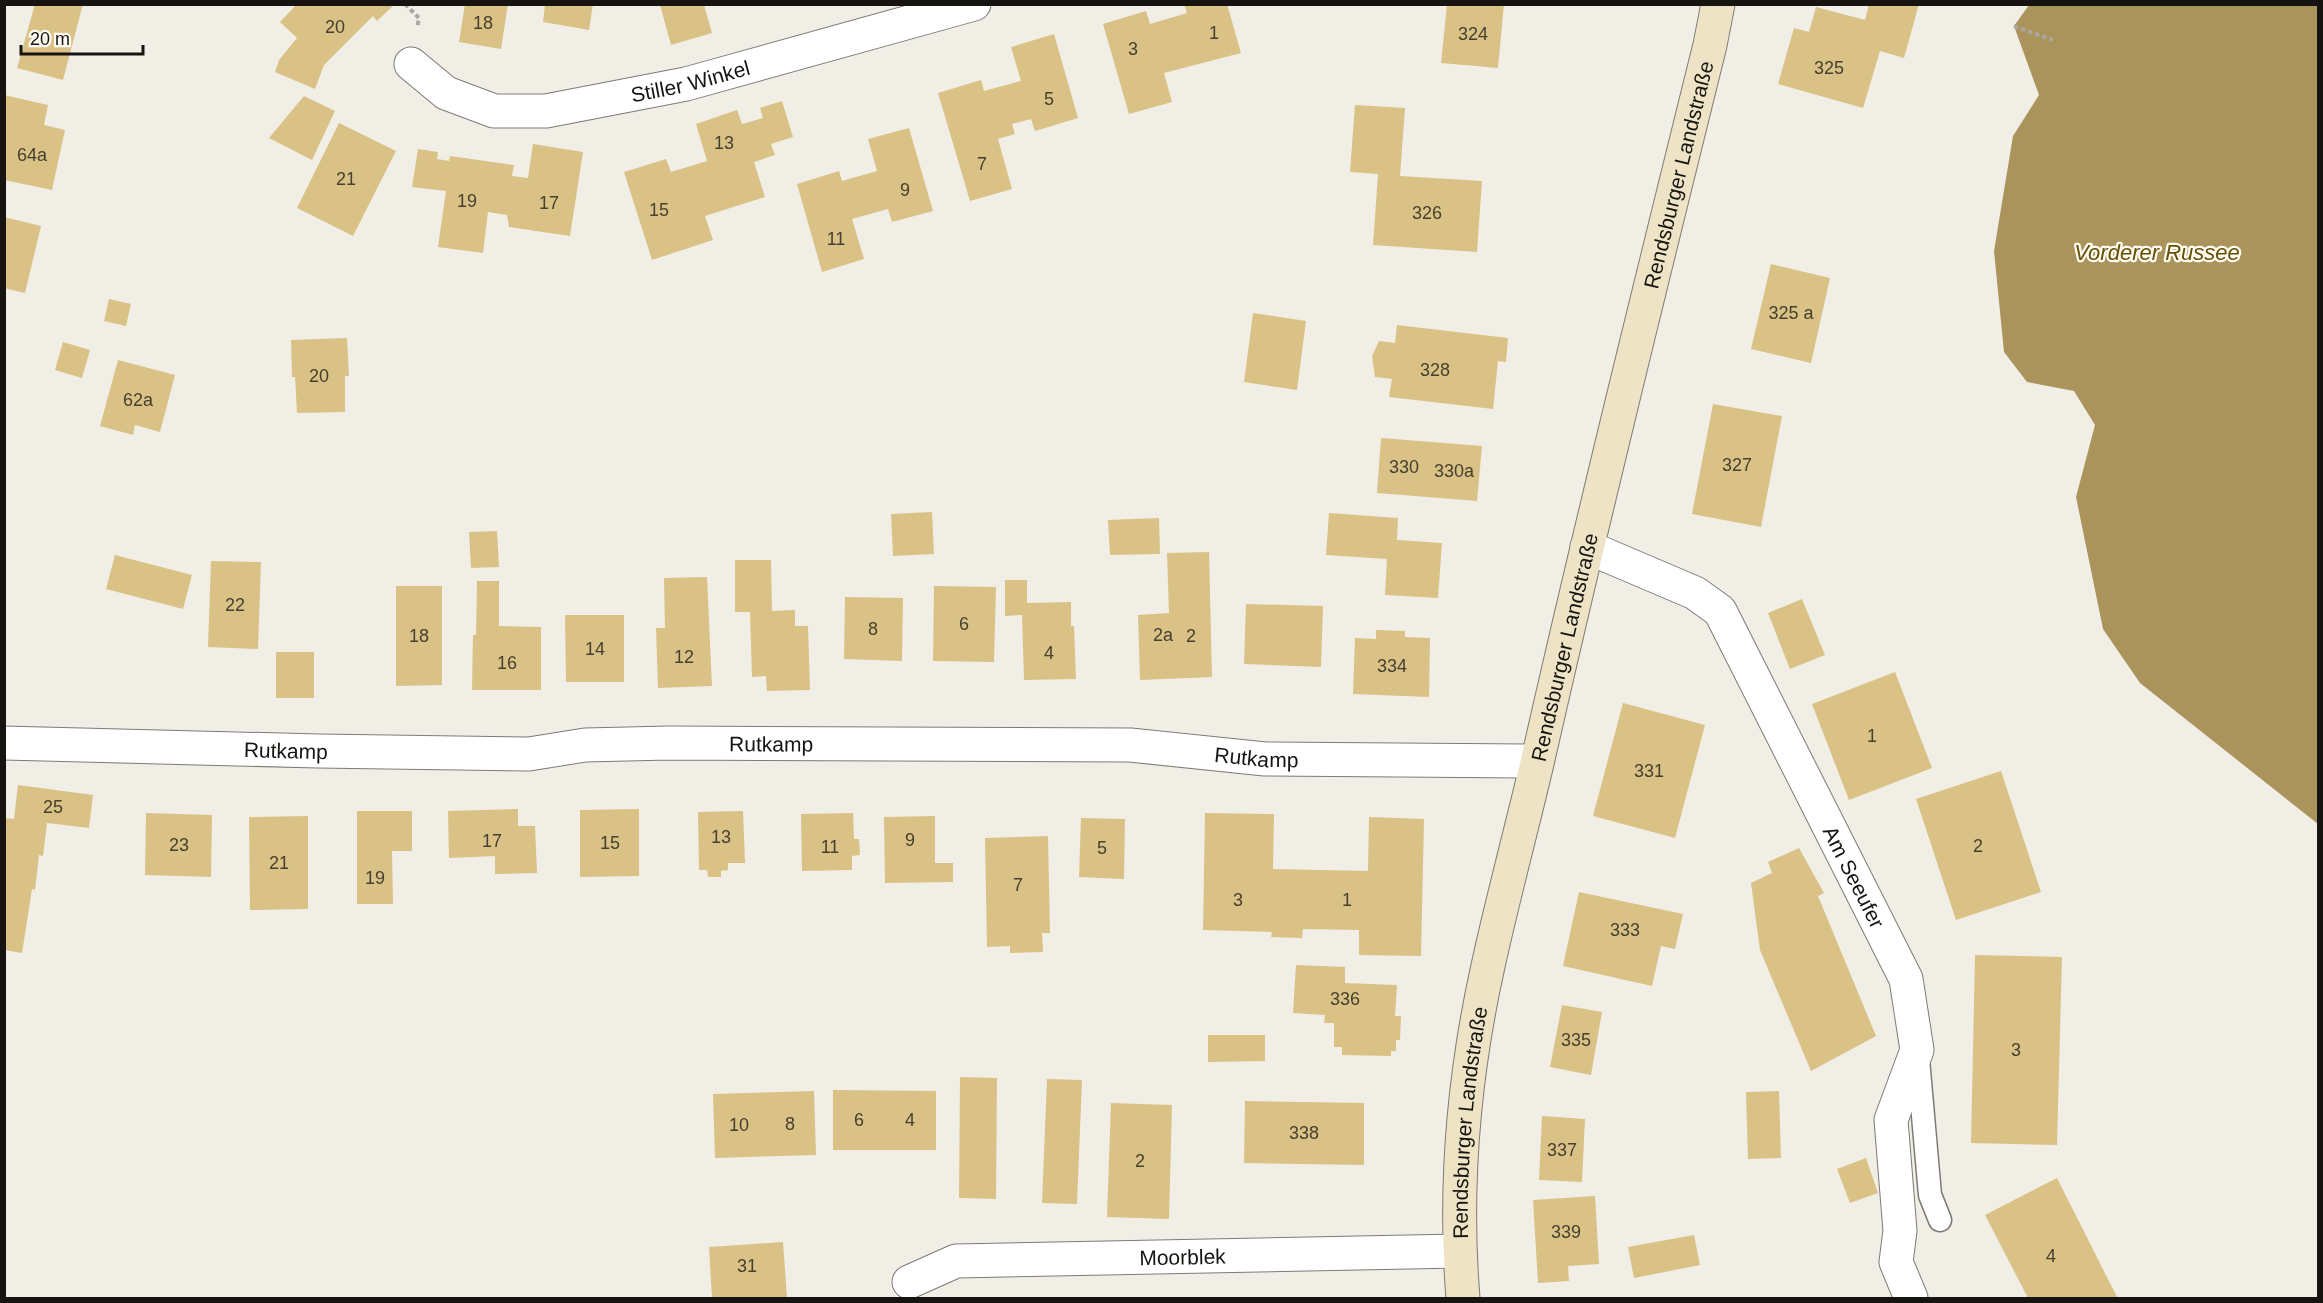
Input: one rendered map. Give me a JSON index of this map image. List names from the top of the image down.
{
  "streets": {
    "street": [
      "Stiller Winkel",
      "Rendsburger Landstraße",
      "Rutkamp",
      "Am Seeufer",
      "Moorblek"
    ]
  },
  "crossings": [
    ["Rendsburger Landstraße", "Rutkamp"],
    ["Rendsburger Landstraße", "Am Seeufer"],
    ["Rendsburger Landstraße", "Moorblek"]
  ],
  "water": ["Vorderer Russee"],
  "house_numbers": [
    "18",
    "20",
    "1",
    "324",
    "3",
    "325",
    "5",
    "13",
    "64a",
    "7",
    "21",
    "9",
    "19",
    "17",
    "15",
    "326",
    "11",
    "325 a",
    "328",
    "20",
    "62a",
    "327",
    "330",
    "330a",
    "22",
    "6",
    "8",
    "2a",
    "18",
    "2",
    "14",
    "4",
    "12",
    "16",
    "334",
    "1",
    "331",
    "25",
    "13",
    "9",
    "17",
    "15",
    "23",
    "2",
    "11",
    "5",
    "21",
    "19",
    "7",
    "3",
    "1",
    "333",
    "336",
    "335",
    "3",
    "6",
    "4",
    "8",
    "10",
    "338",
    "337",
    "2",
    "339",
    "4",
    "31"
  ],
  "scale_bar": "20 m"
}
